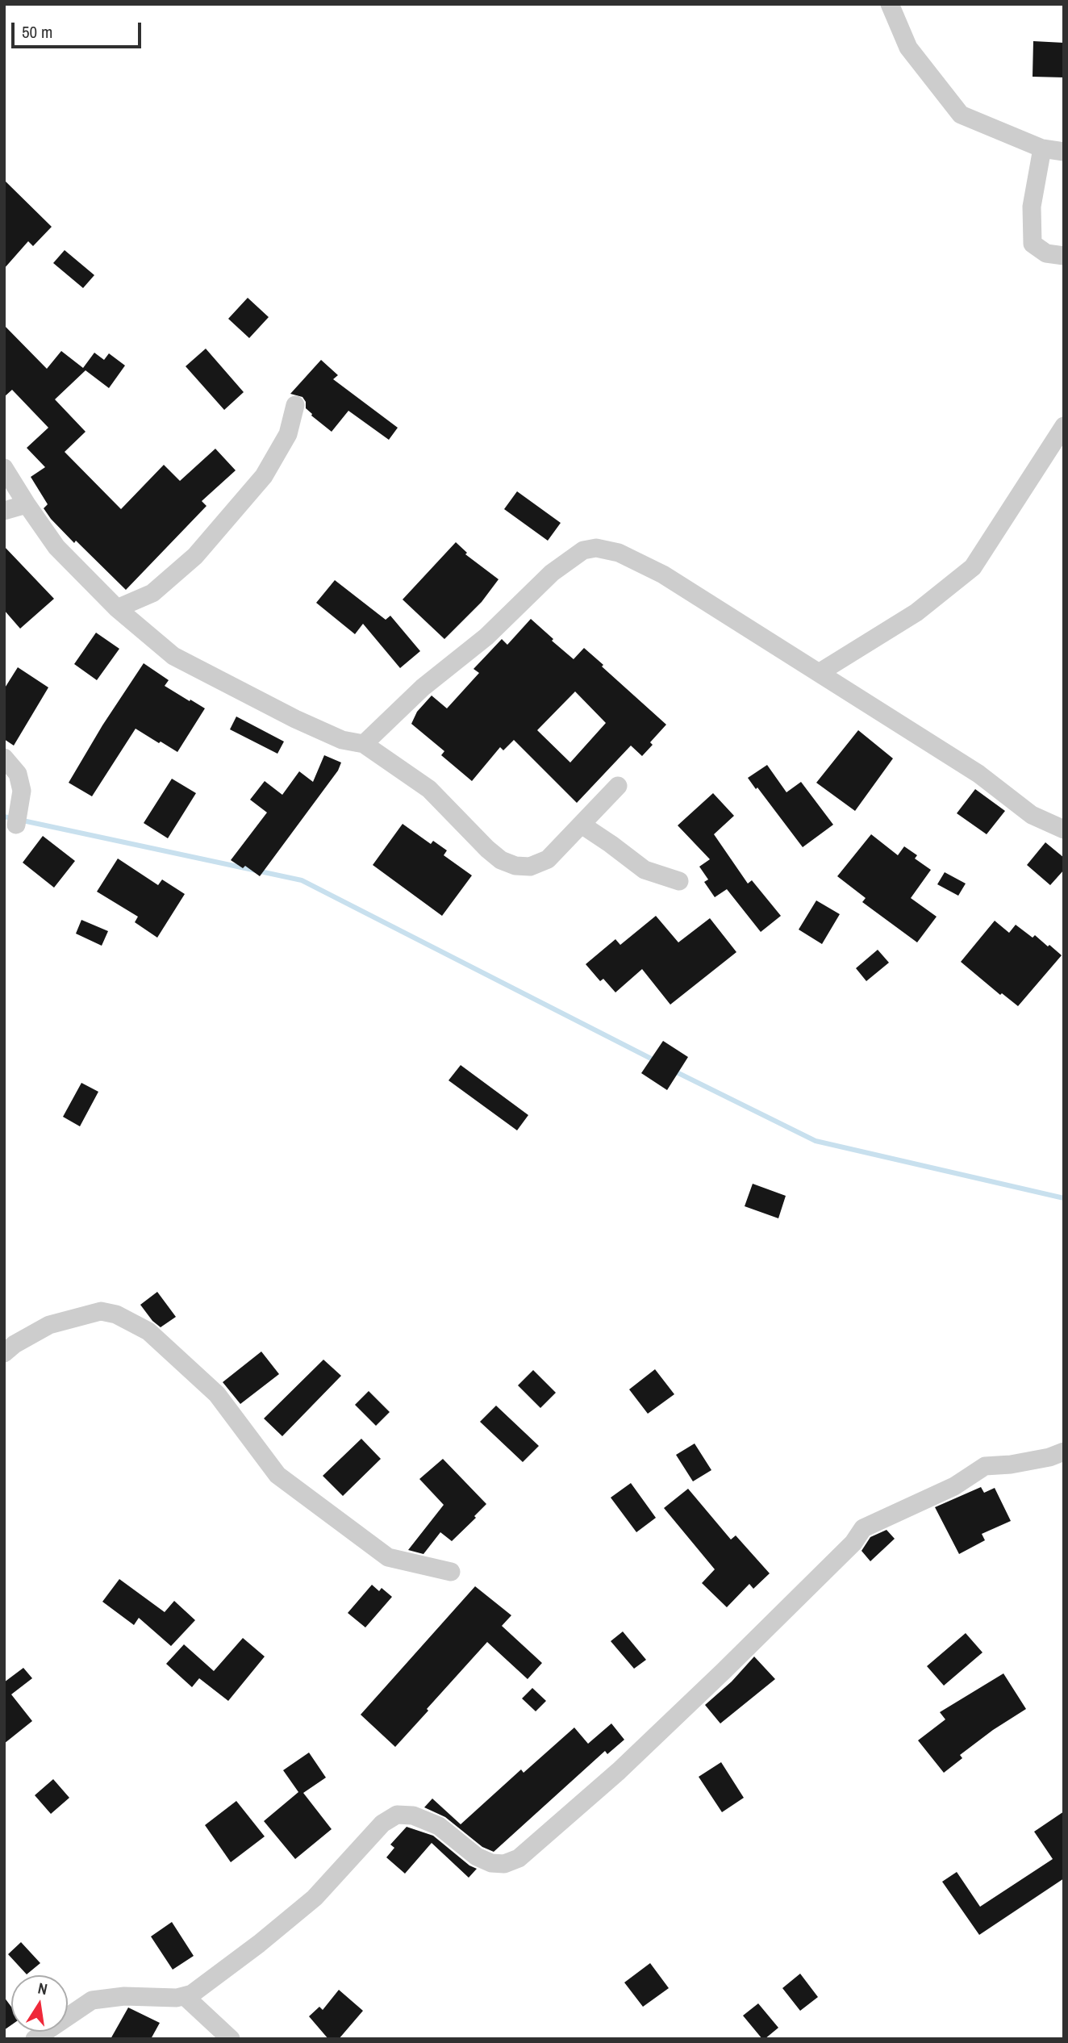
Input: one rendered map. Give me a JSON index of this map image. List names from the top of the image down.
{
  "scale_bar": "50 m",
  "north": "top"
}
